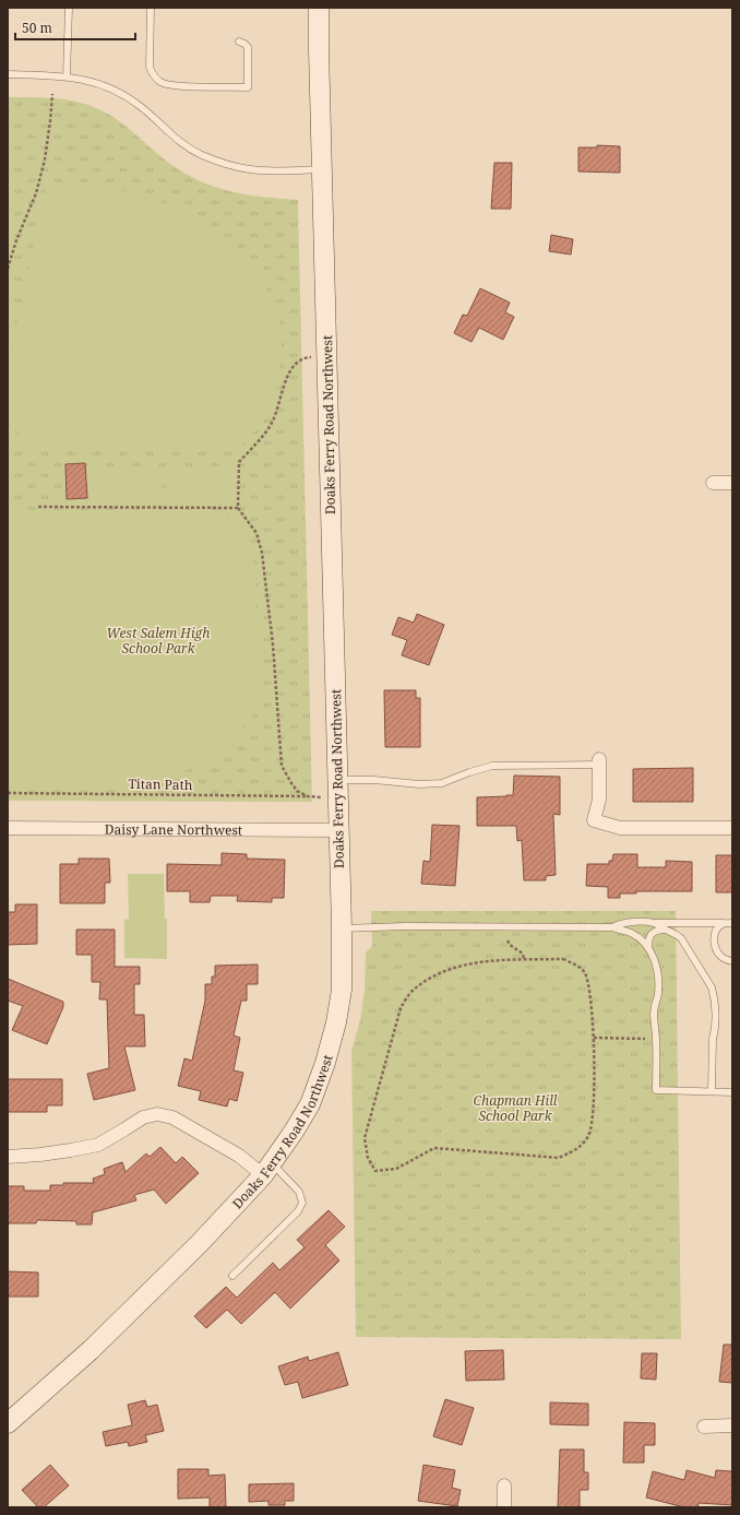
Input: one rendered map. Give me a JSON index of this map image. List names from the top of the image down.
{
  "streets": {
    "main road": ["Doaks Ferry Road Northwest"],
    "street": ["Daisy Lane Northwest"],
    "path": ["Titan Path"]
  },
  "crossings": [
    ["Doaks Ferry Road Northwest", "Titan Path"],
    ["Doaks Ferry Road Northwest", "Daisy Lane Northwest"]
  ],
  "parks": ["West Salem High School Park", "Chapman Hill School Park"],
  "scale_bar": "50 m"
}
